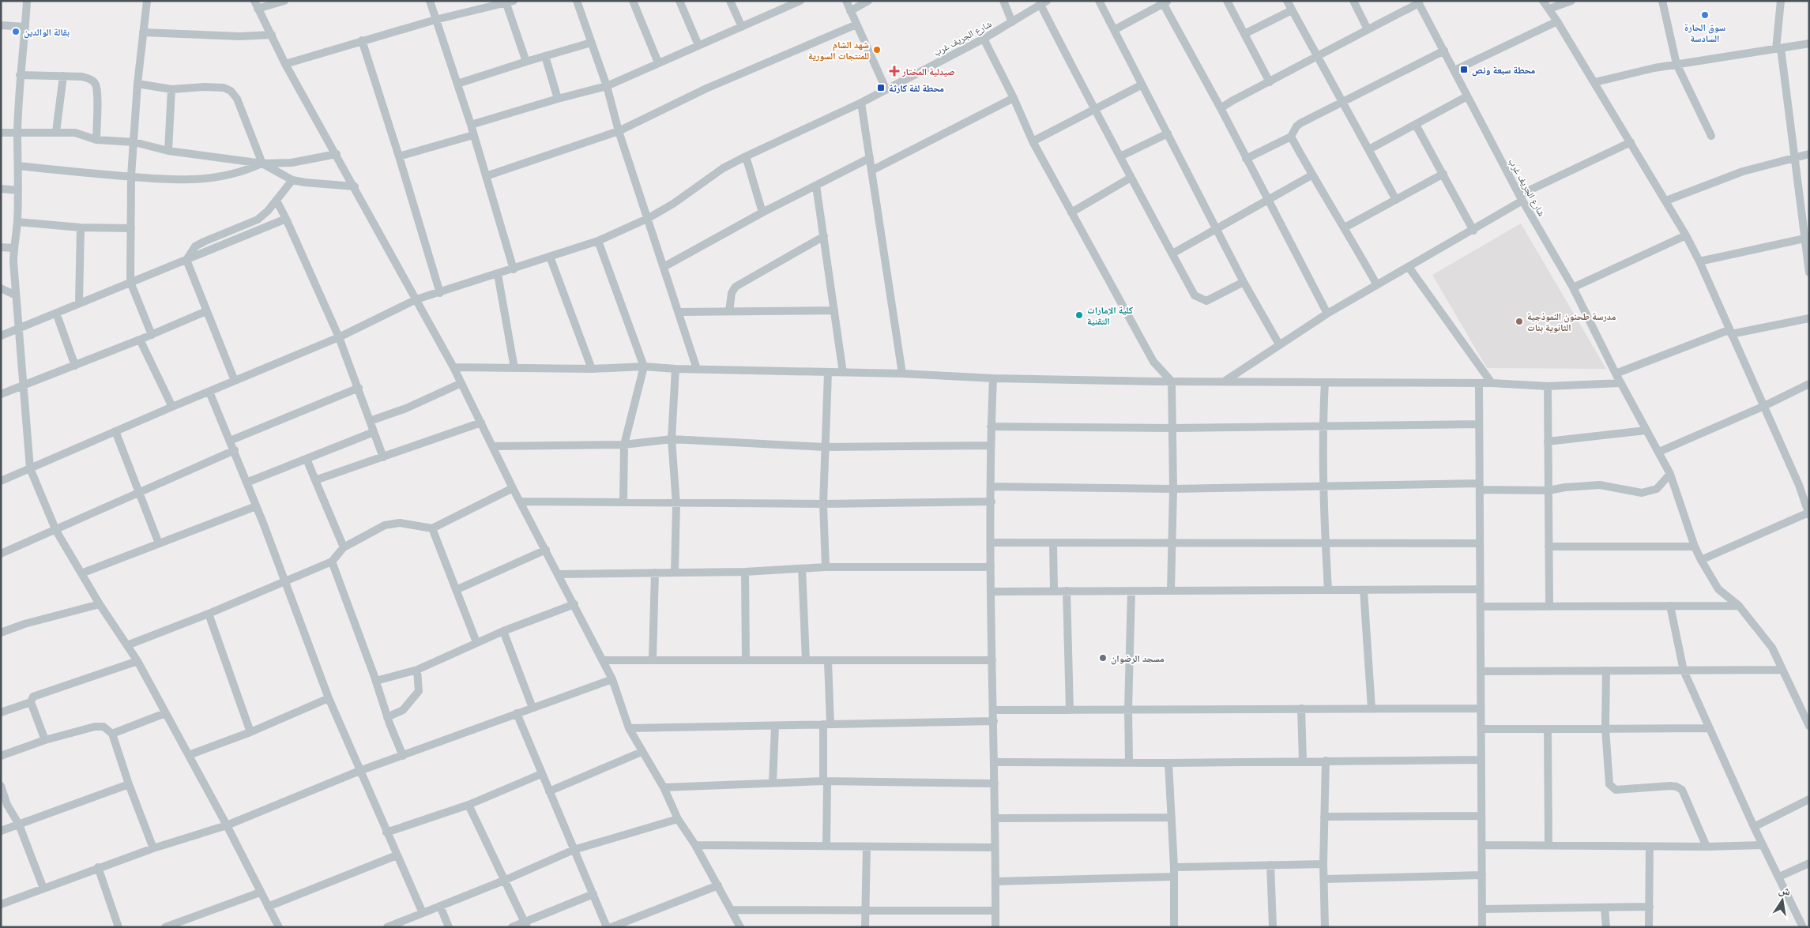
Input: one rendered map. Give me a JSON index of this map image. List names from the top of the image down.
{
  "streets": {
    "street": ["شارع الجريف غرب"]
  },
  "places": {
    "other": [
      "سوق الحارة السادسة",
      "بقالة الوالدين",
      "شهد الشام للمنتجات السورية",
      "كلية الإمارات التقنية",
      "مدرسة طحنون النموذجية الثانوية بنات",
      "مسجد الرضوان"
    ],
    "transit": ["محطة سبعة ونص", "محطة لفة كارثة"],
    "health": ["صيدلية المختار"]
  },
  "north": "top"
}
